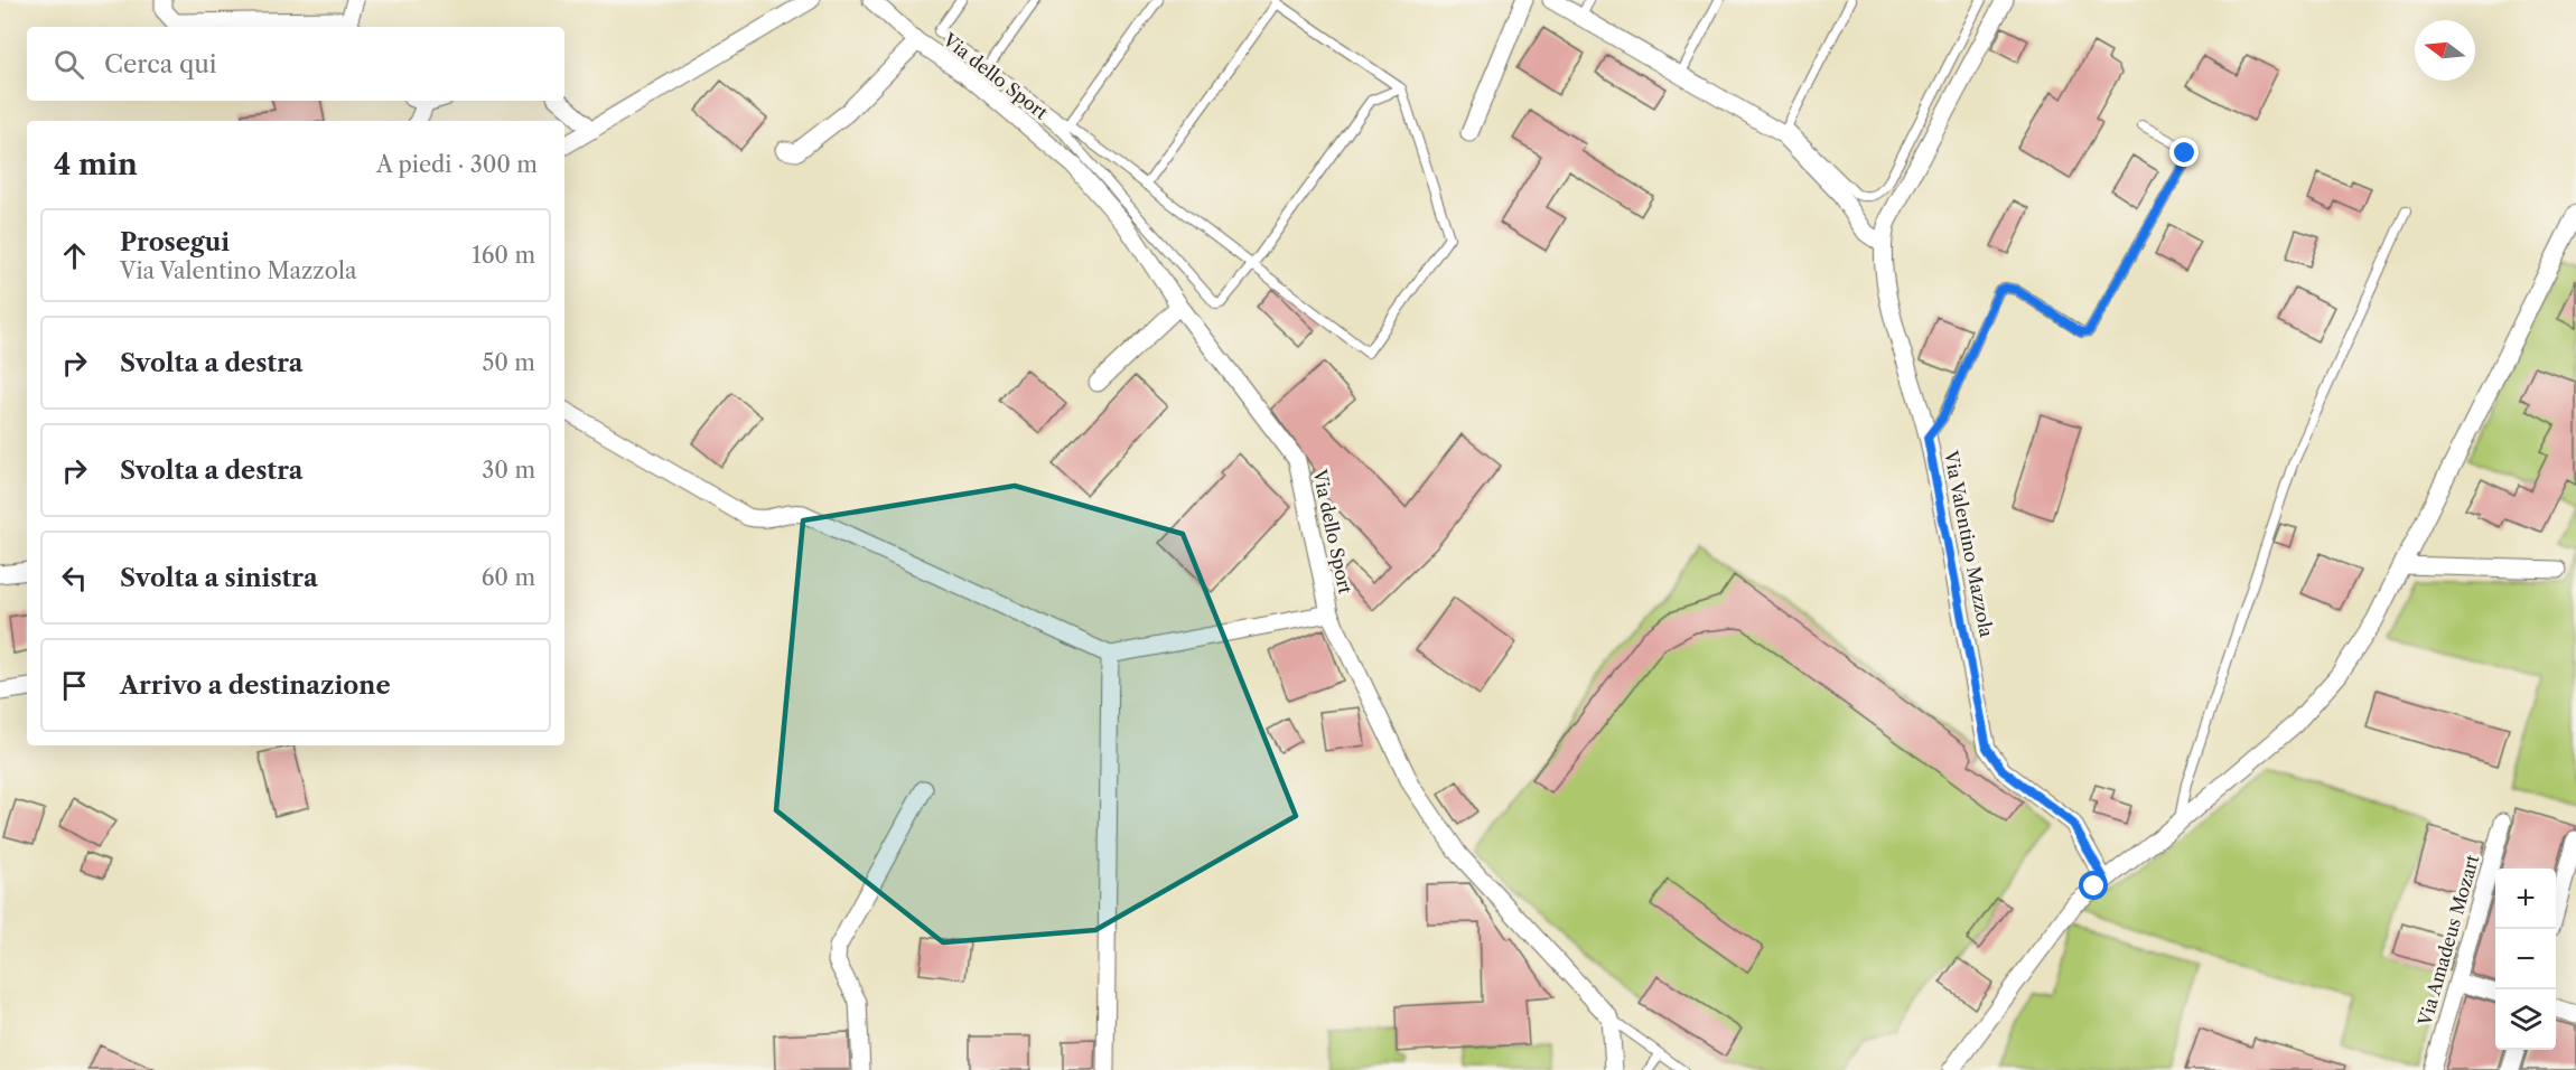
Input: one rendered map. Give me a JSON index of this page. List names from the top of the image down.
{
  "streets": {
    "street": ["Via dello Sport", "Via Valentino Mazzola", "Via Amadeus Mozart"]
  },
  "north": "left",
  "page": {
    "search": "Cerca qui",
    "heading": ["4 min", "A piedi · 300 m"],
    "list": [
      ["Prosegui", "Via Valentino Mazzola", "160 m"],
      ["Svolta a destra", "50 m"],
      ["Svolta a destra", "30 m"],
      ["Svolta a sinistra", "60 m"],
      "Arrivo a destinazione"
    ],
    "map_buttons": ["+", "−"]
  }
}
